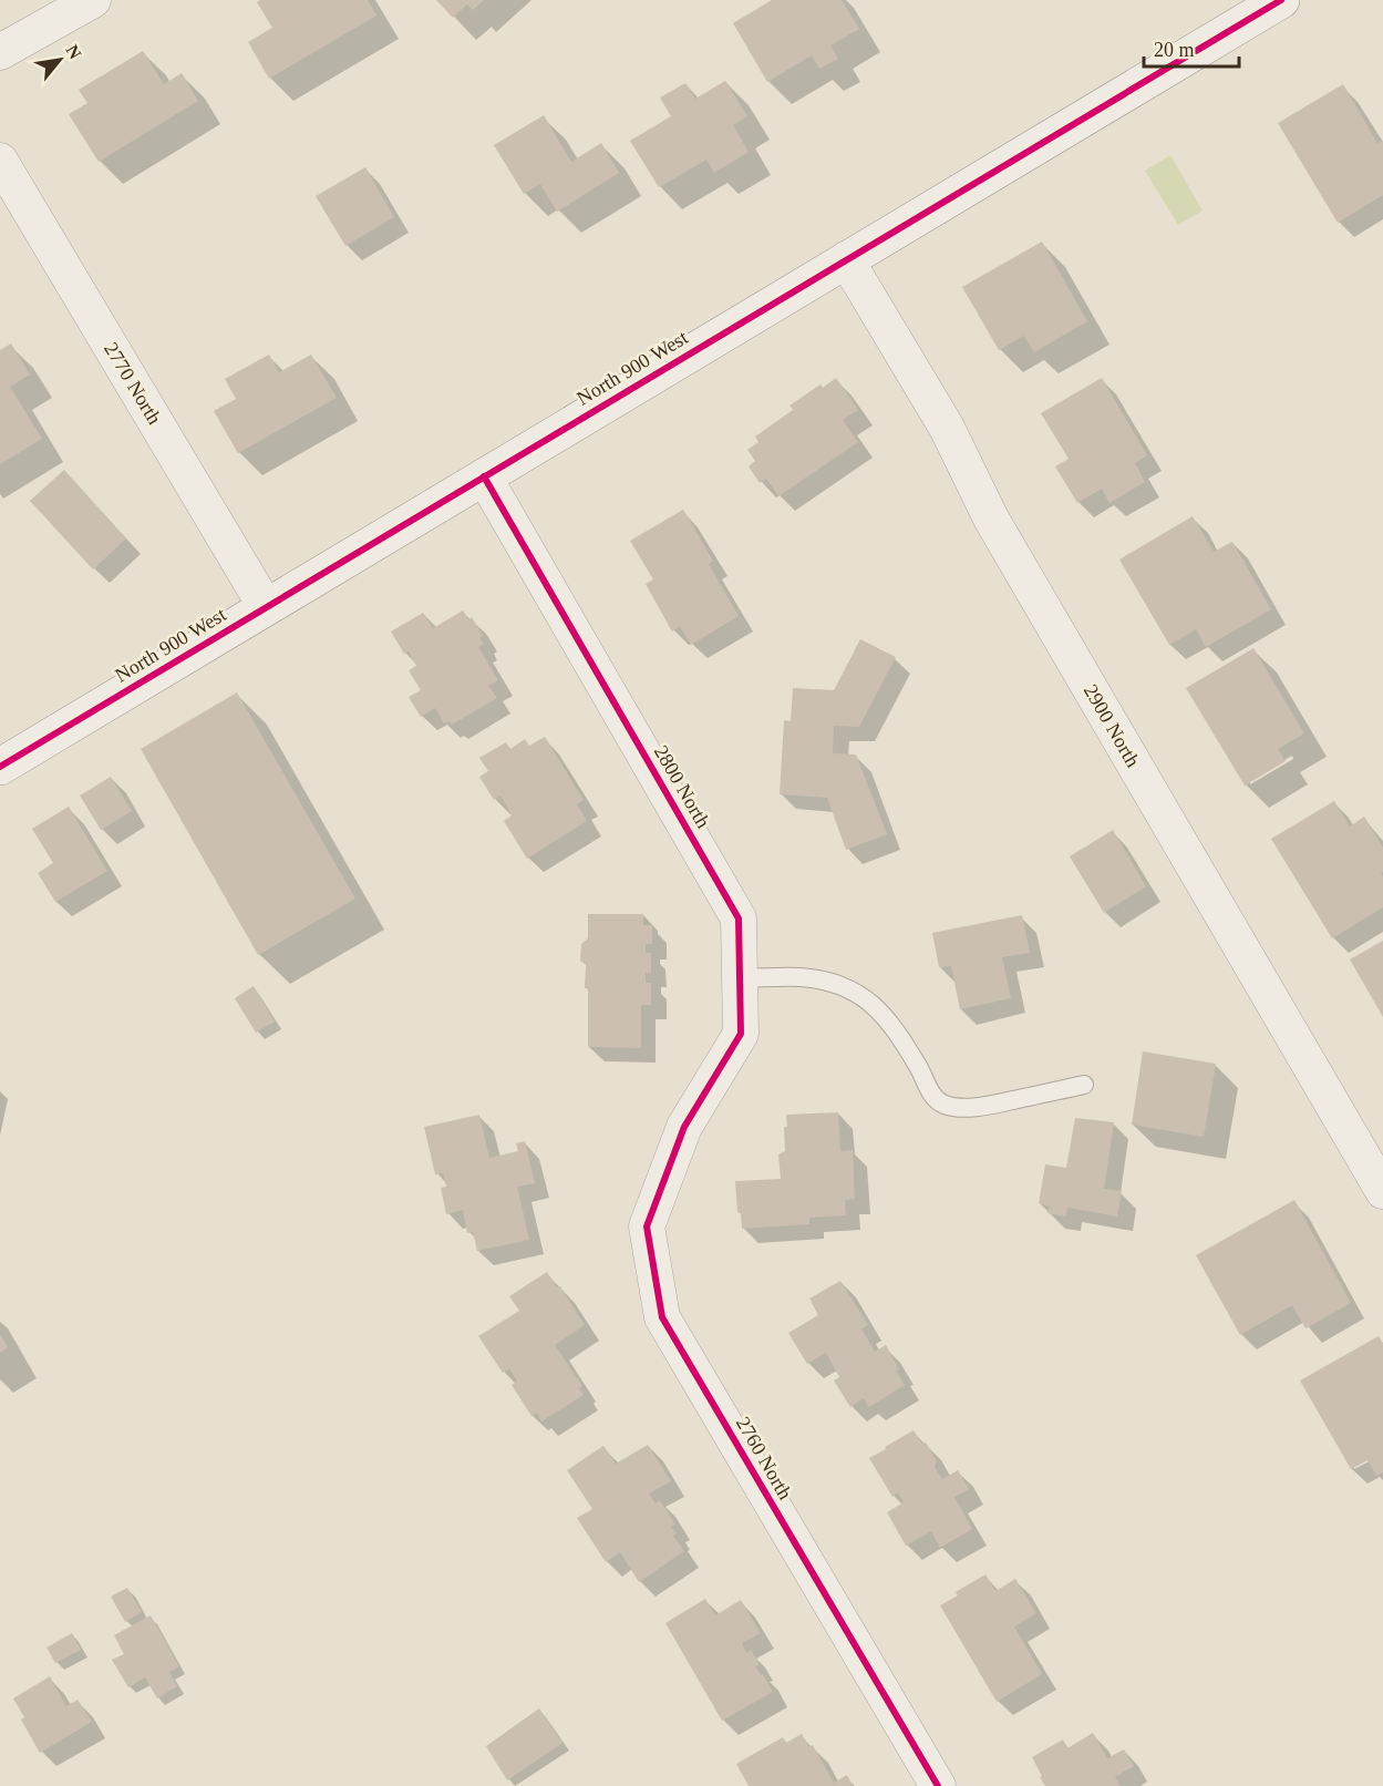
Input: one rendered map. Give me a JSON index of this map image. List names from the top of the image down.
{
  "streets": {
    "street": [
      "North 900 West",
      "2770 North",
      "2900 North",
      "2800 North",
      "2760 North"
    ]
  },
  "crossings": [
    ["North 900 West", "2770 North"],
    ["North 900 West", "2900 North"],
    ["North 900 West", "2800 North"],
    ["2800 North", "2760 North"]
  ],
  "scale_bar": "20 m",
  "north": "top right"
}
